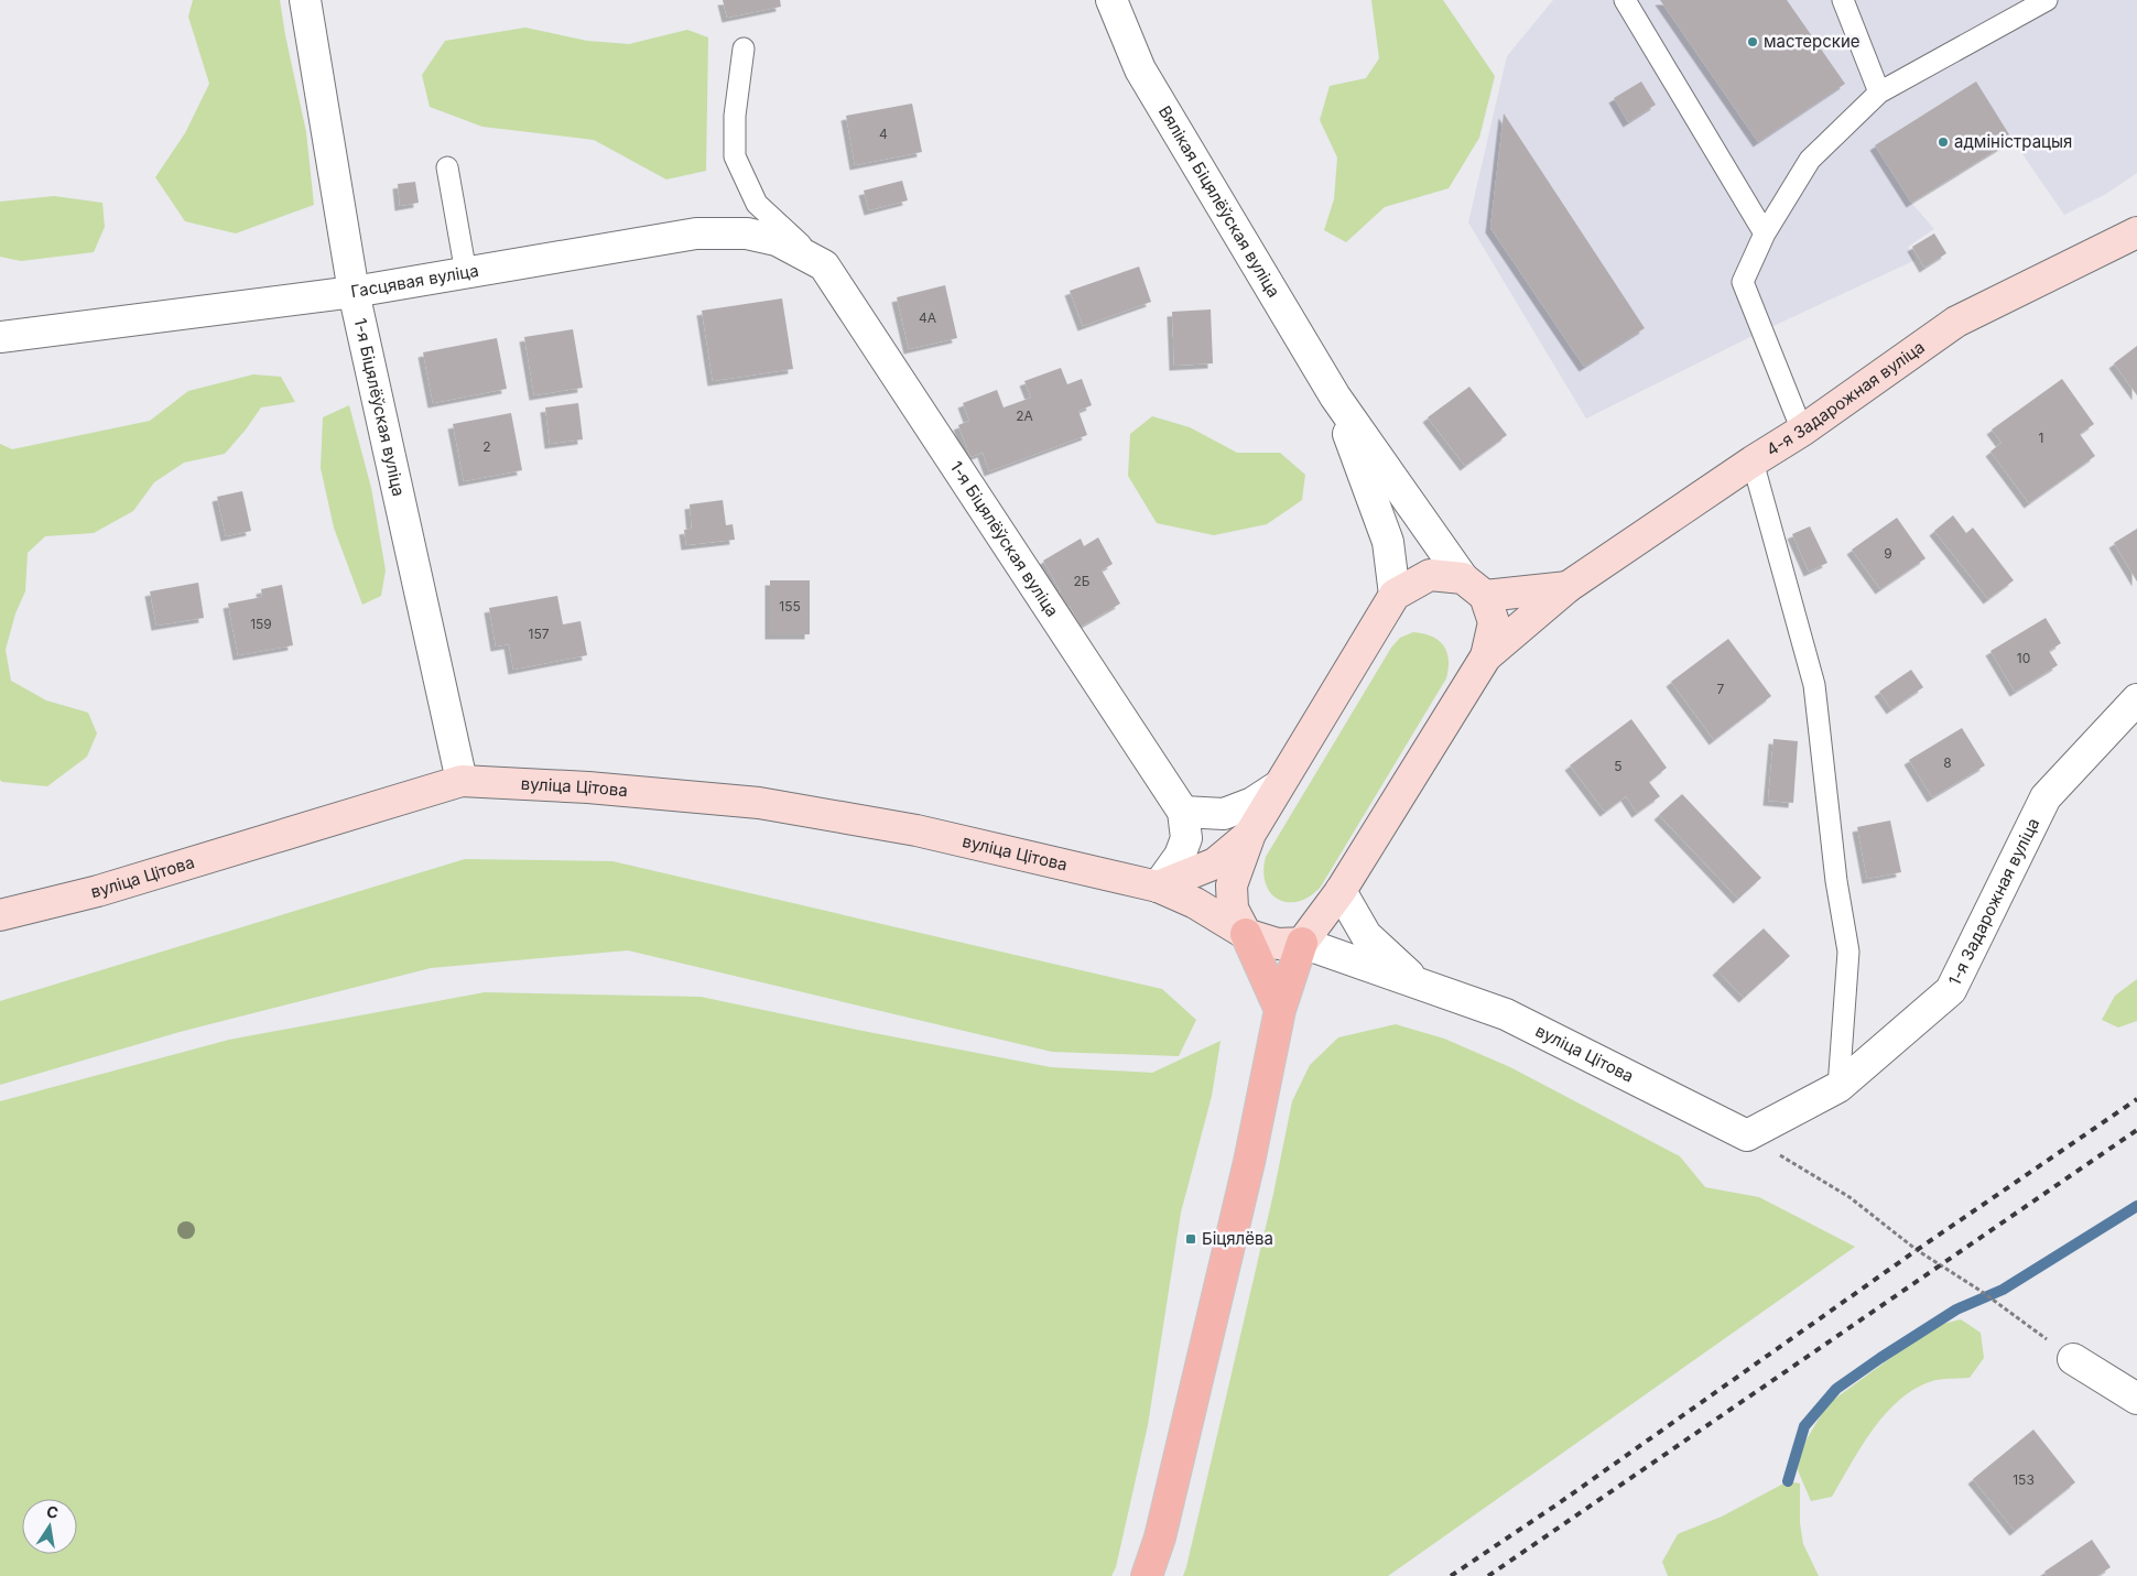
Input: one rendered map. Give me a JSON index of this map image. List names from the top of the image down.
{
  "streets": {
    "main road": ["4-я Задарожная вуліца", "вуліца Цітова"],
    "street": [
      "Вялікая Біцялёўская вуліца",
      "Гасцявая вуліца",
      "1-я Біцялёўская вуліца",
      "1-я Задарожная вуліца"
    ]
  },
  "crossings": [
    ["Вялікая Біцялёўская вуліца", "4-я Задарожная вуліца"],
    ["Гасцявая вуліца", "1-я Біцялёўская вуліца"],
    ["1-я Біцялёўская вуліца", "вуліца Цітова"],
    ["вуліца Цітова", "1-я Задарожная вуліца"]
  ],
  "places": {
    "other": ["мастерские", "адміністрацыя"],
    "transit": ["Біцялёва"]
  },
  "house_numbers": [
    "4",
    "4А",
    "2А",
    "1",
    "2",
    "9",
    "2Б",
    "155",
    "159",
    "157",
    "10",
    "7",
    "8",
    "5",
    "153"
  ],
  "north": "top"
}
